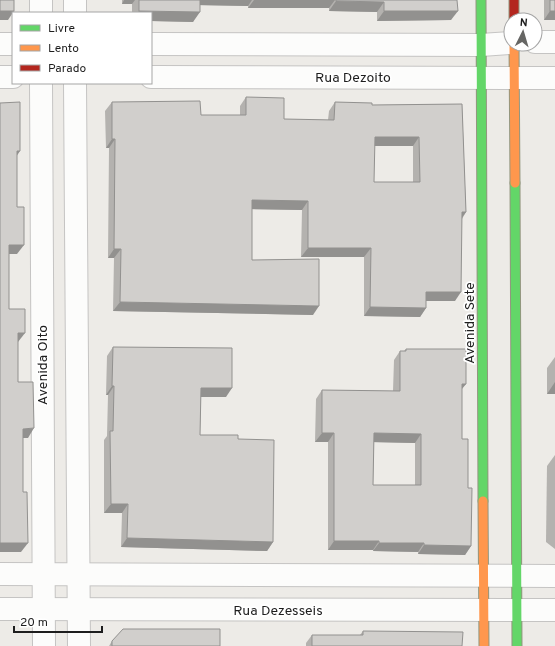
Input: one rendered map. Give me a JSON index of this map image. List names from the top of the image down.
{
  "streets": {
    "street": [
      "Rua Dezoito",
      "Avenida Sete",
      "Avenida Oito",
      "Rua Dezesseis"
    ]
  },
  "crossings": [
    ["Rua Dezoito", "Avenida Sete"],
    ["Avenida Sete", "Rua Dezesseis"],
    ["Avenida Oito", "Rua Dezesseis"]
  ],
  "legend": ["Livre", "Lento", "Parado"],
  "scale_bar": "20 m",
  "north": "top"
}
